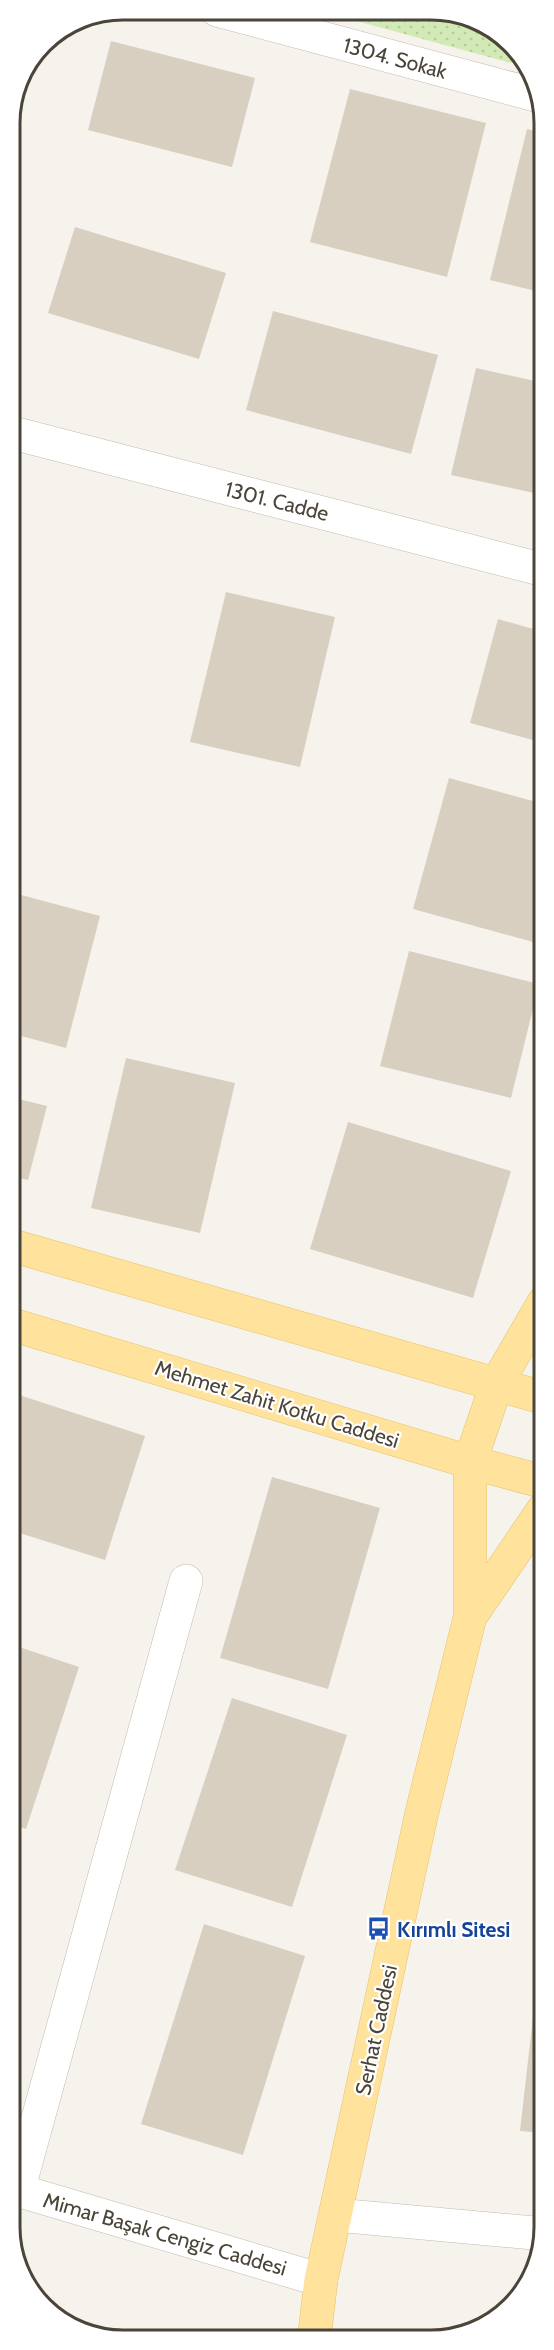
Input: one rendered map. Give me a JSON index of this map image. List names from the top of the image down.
{
  "streets": {
    "main road": ["Mehmet Zahit Kotku Caddesi", "Serhat Caddesi"],
    "street": ["1304. Sokak", "1301. Cadde", "Mimar Başak Cengiz Caddesi"]
  },
  "crossings": [
    ["Mehmet Zahit Kotku Caddesi", "Serhat Caddesi"],
    ["Serhat Caddesi", "Mimar Başak Cengiz Caddesi"]
  ],
  "places": {
    "bus stop": ["Kırımlı Sitesi"]
  }
}
